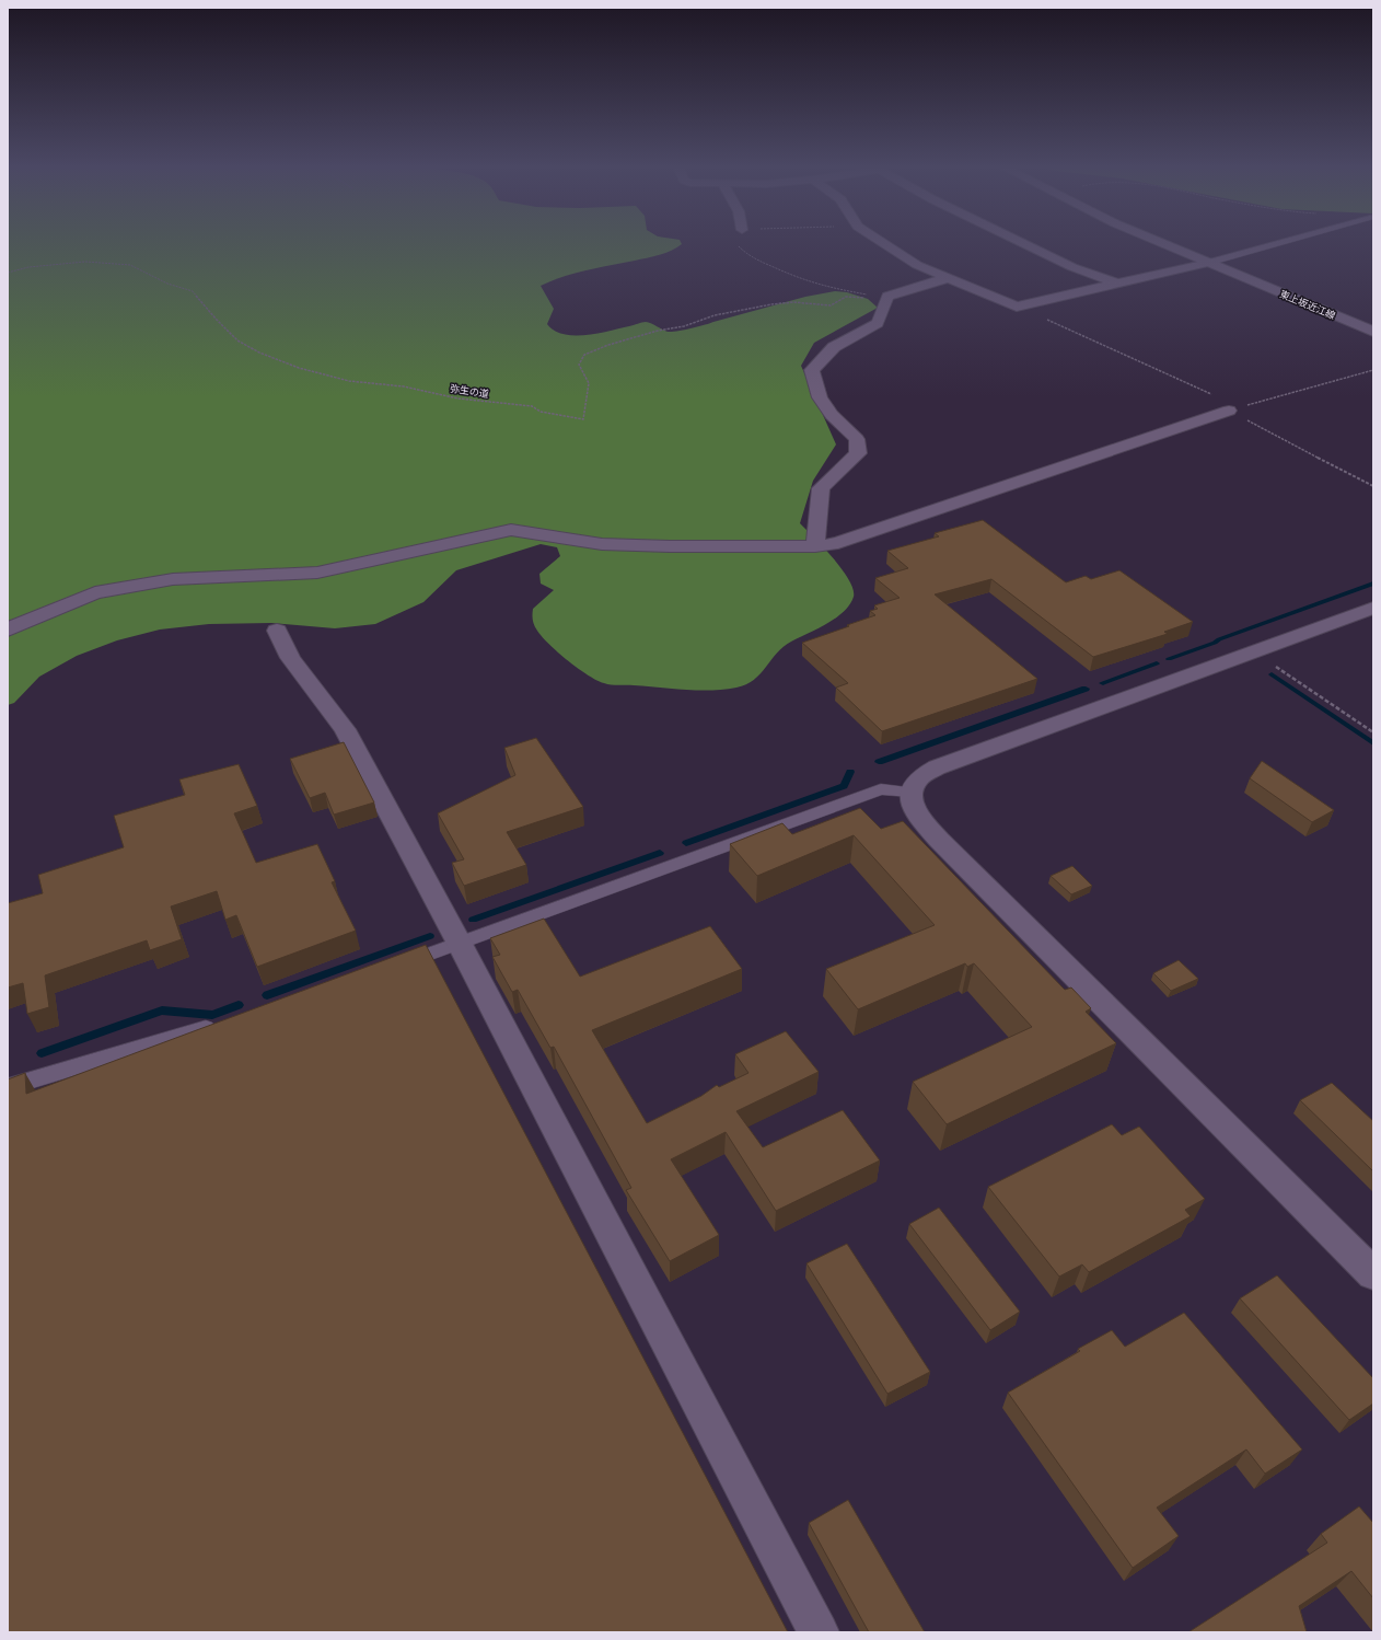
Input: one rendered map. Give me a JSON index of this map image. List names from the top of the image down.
{
  "streets": {
    "street": ["東上坂近江線"],
    "path": ["弥生の道"]
  }
}
